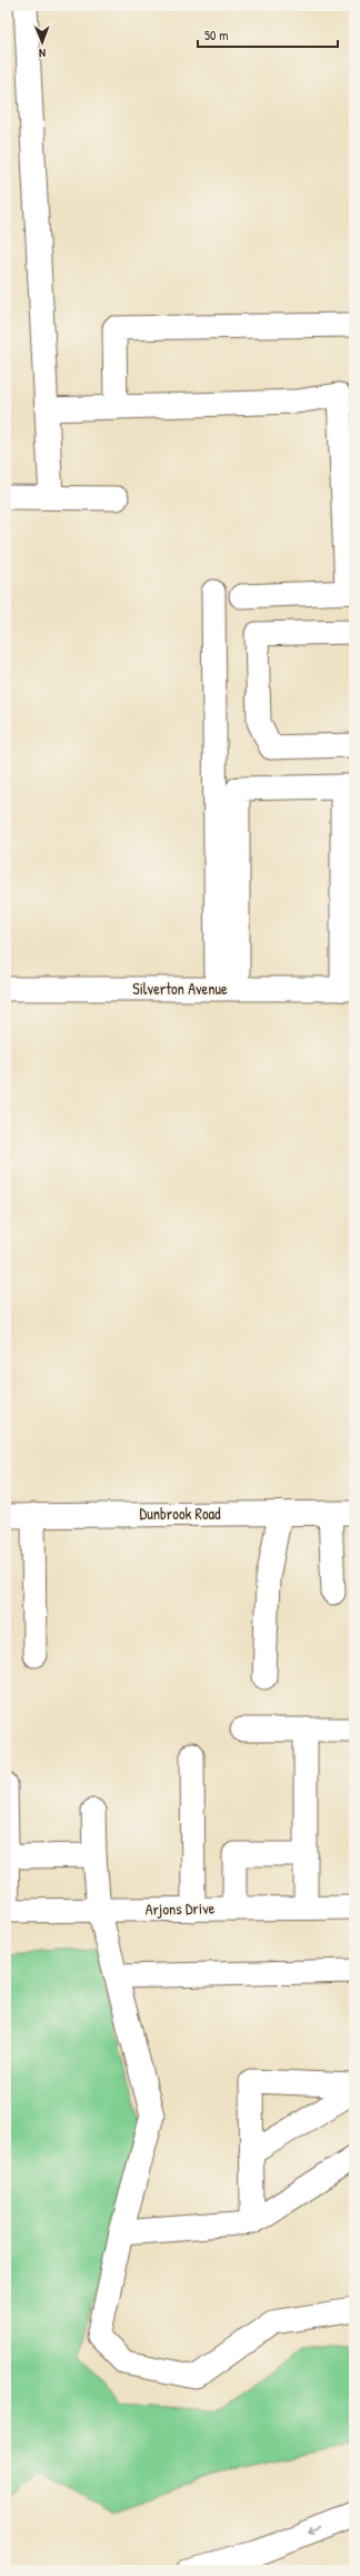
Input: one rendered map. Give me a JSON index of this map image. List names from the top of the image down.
{
  "streets": {
    "street": ["Silverton Avenue", "Dunbrook Road", "Arjons Drive"]
  },
  "scale_bar": "50 m",
  "north": "bottom"
}
